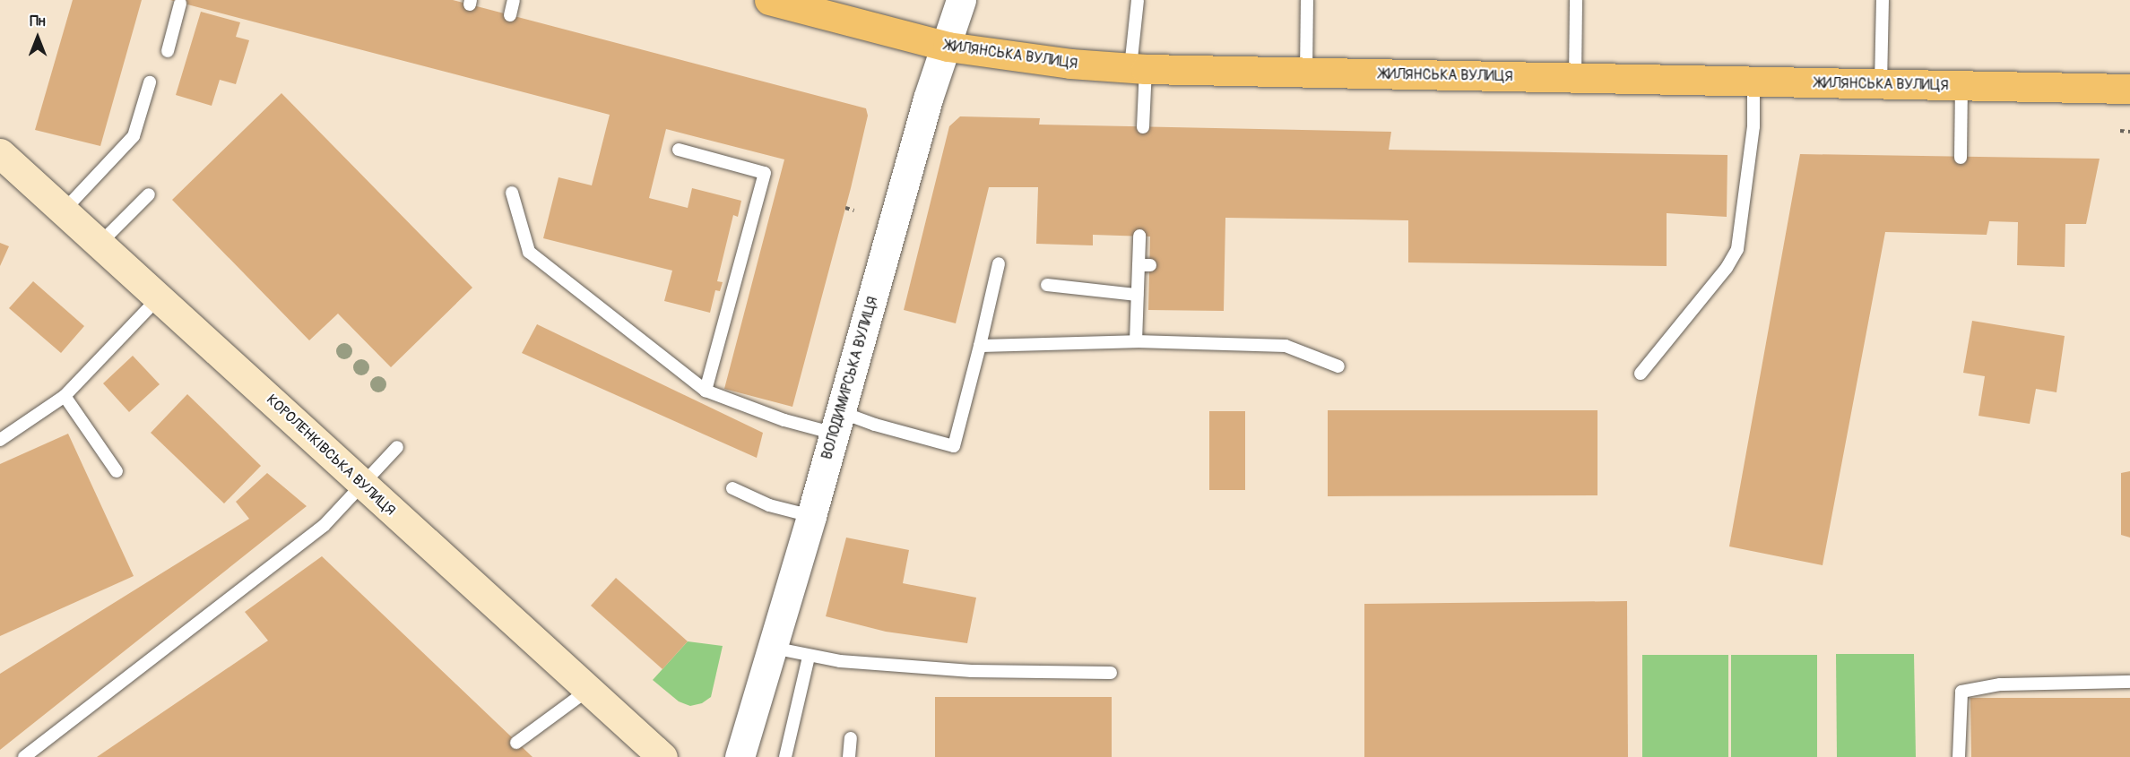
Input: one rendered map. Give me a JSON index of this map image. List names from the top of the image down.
{
  "streets": {
    "main road": ["ЖИЛЯНСЬКА ВУЛИЦЯ", "КОРОЛЕНКІВСЬКА ВУЛИЦЯ"],
    "street": ["ВОЛОДИМИРСЬКА ВУЛИЦЯ"]
  },
  "crossings": [
    ["ЖИЛЯНСЬКА ВУЛИЦЯ", "ВОЛОДИМИРСЬКА ВУЛИЦЯ"]
  ],
  "north": "top"
}
